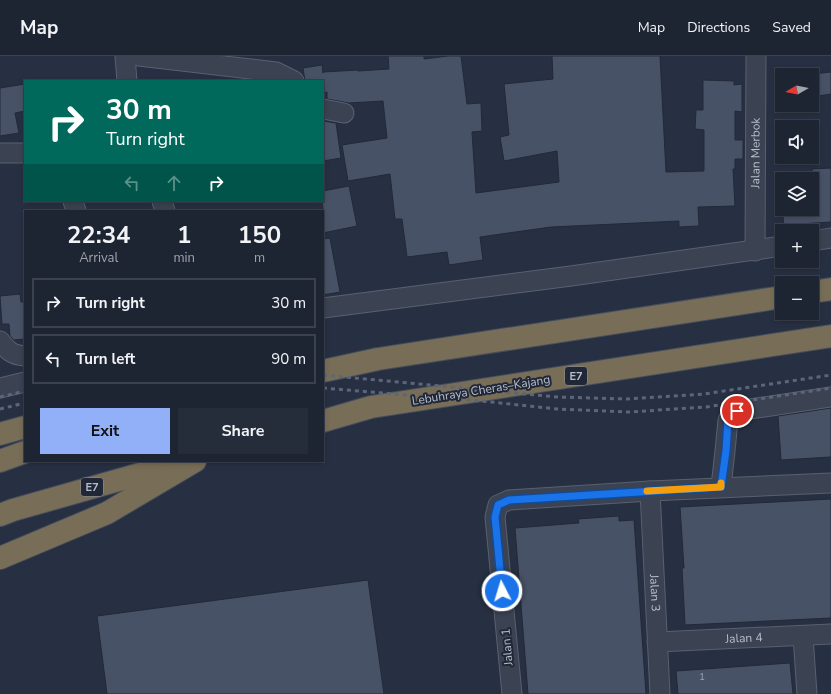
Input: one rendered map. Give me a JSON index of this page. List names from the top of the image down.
{
  "streets": {
    "highway": ["E7", "Lebuhraya Cheras–Kajang"],
    "street": [
      "Jalan Merbok",
      "Jalan 3",
      "Jalan 4",
      "Jalan 1"
    ]
  },
  "crossings": [
    ["Jalan 3", "Jalan 4"],
    ["Jalan 3", "Jalan 1"]
  ],
  "house_numbers": ["1"],
  "north": "left",
  "page": {
    "header": "Map",
    "nav": ["Map", "Directions", "Saved"],
    "map_buttons": ["+", "−"],
    "turn": ["30 m", "Turn right"],
    "eta": [
      "22:34",
      "Arrival",
      "1",
      "min",
      "150",
      "m"
    ],
    "list": [
      {
        "name": "Turn right",
        "value": "30 m"
      },
      {
        "name": "Turn left",
        "value": "90 m"
      }
    ],
    "buttons": ["Exit", "Share"]
  }
}
